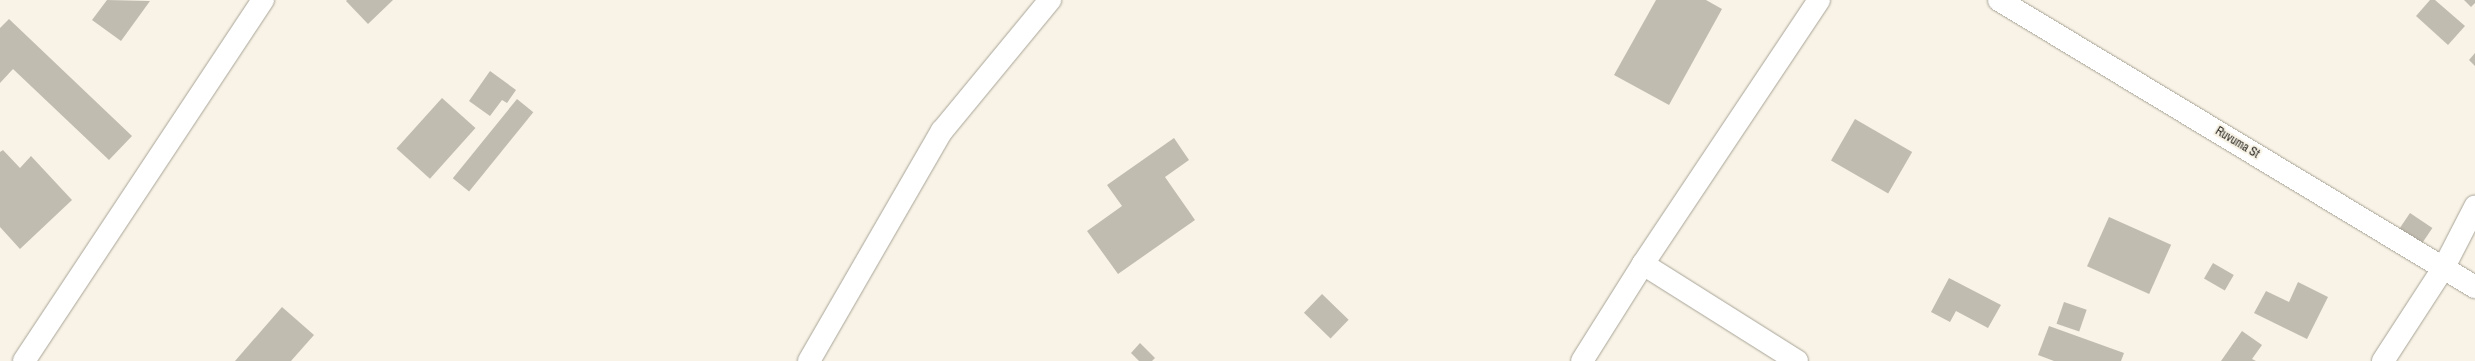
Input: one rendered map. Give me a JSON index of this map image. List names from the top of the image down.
{
  "streets": {
    "street": ["Ruvuma St"]
  }
}
